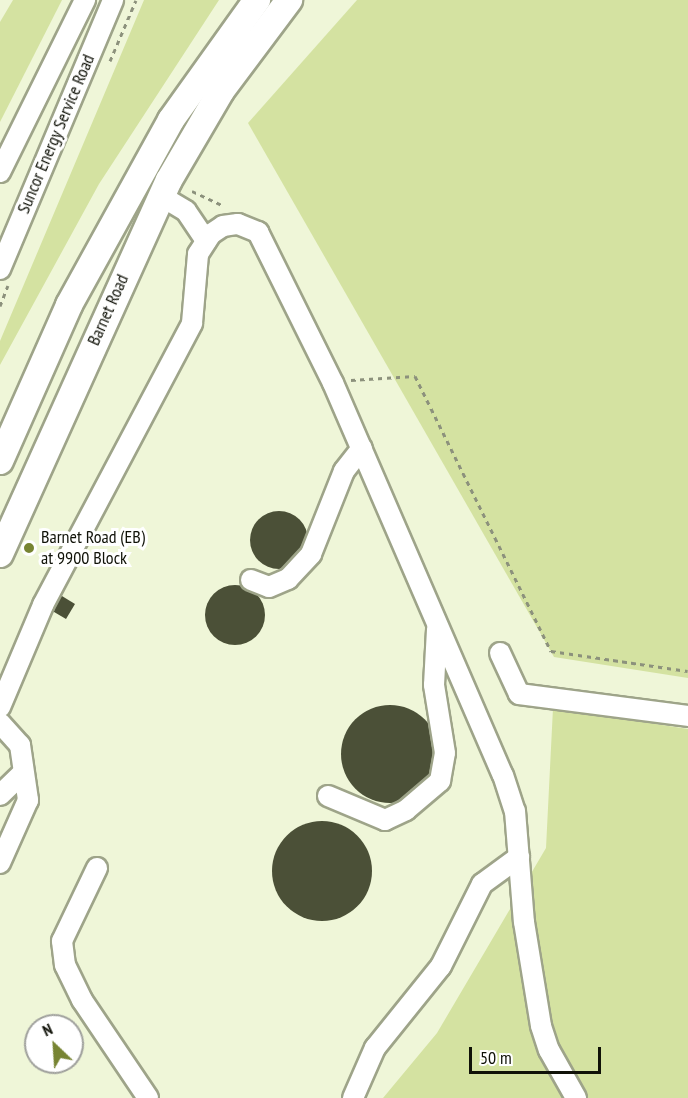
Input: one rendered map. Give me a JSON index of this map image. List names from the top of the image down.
{
  "streets": {
    "main road": ["Barnet Road"],
    "lane": ["Suncor Energy Service Road"]
  },
  "places": ["Barnet Road (EB) at 9900 Block"],
  "scale_bar": "50 m",
  "north": "top left"
}
